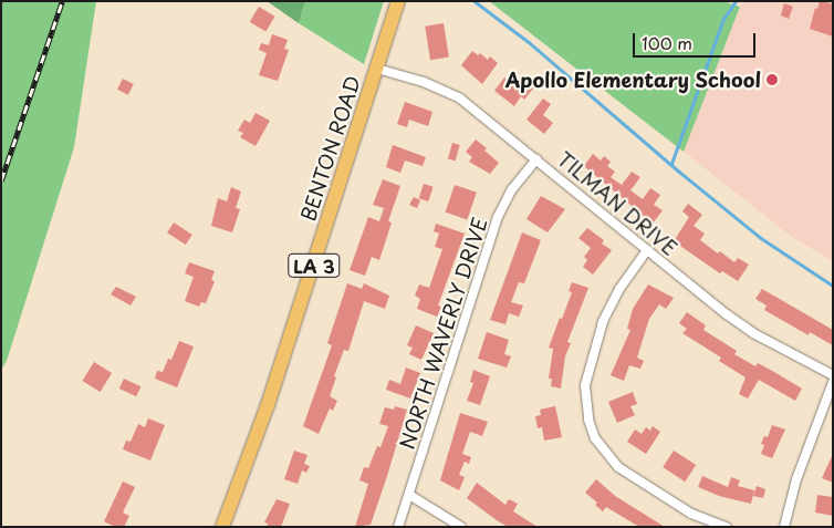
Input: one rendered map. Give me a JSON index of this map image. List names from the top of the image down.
{
  "streets": {
    "main road": ["BENTON ROAD", "LA 3"],
    "street": ["TILMAN DRIVE", "NORTH WAVERLY DRIVE"]
  },
  "crossings": [
    ["BENTON ROAD", "TILMAN DRIVE"],
    ["TILMAN DRIVE", "NORTH WAVERLY DRIVE"]
  ],
  "places": ["Apollo Elementary School"],
  "scale_bar": "100 m"
}
